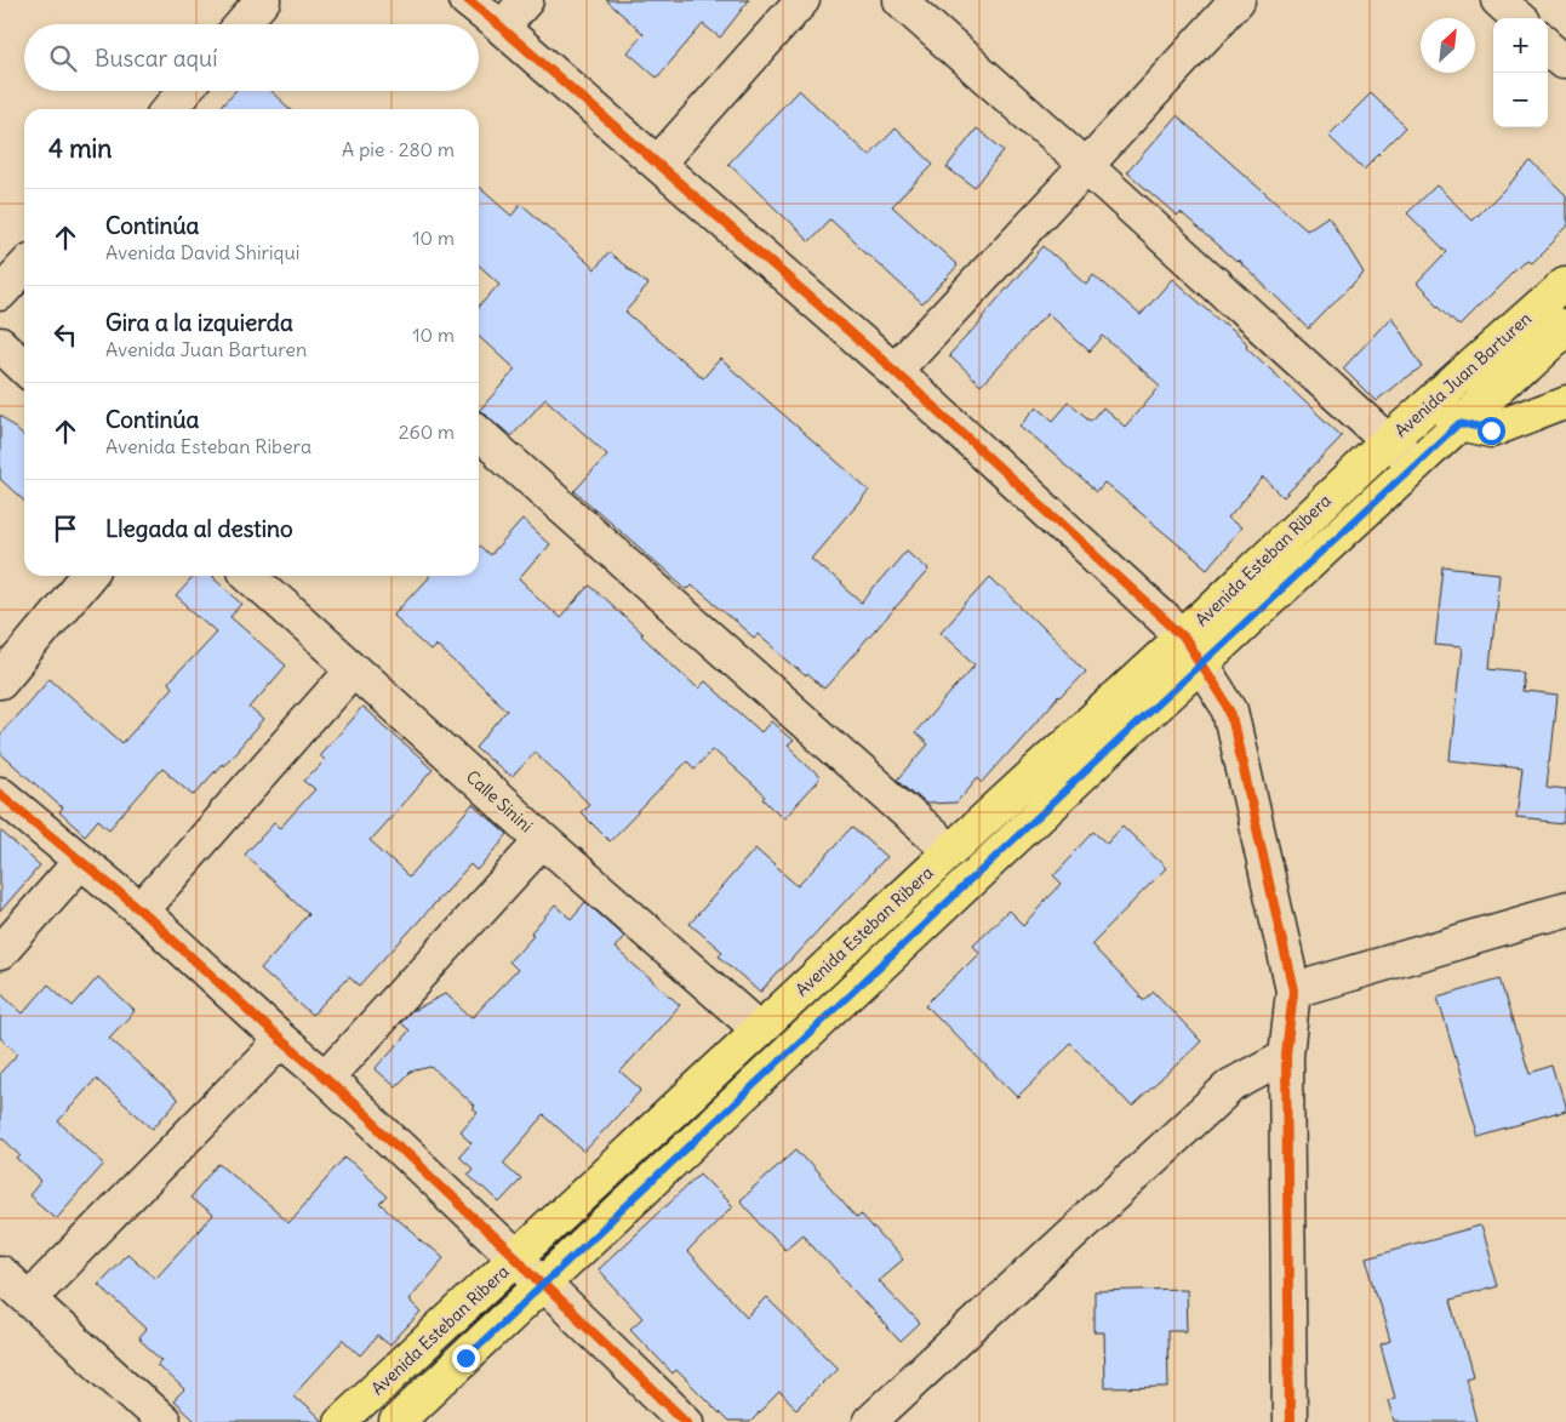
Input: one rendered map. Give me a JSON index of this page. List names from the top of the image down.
{
  "streets": {
    "main road": ["Avenida Juan Barturen", "Avenida Esteban Ribera"],
    "street": ["Calle Sinini"]
  },
  "crossings": [
    ["Avenida Juan Barturen", "Avenida Esteban Ribera"],
    ["Avenida Esteban Ribera", "Calle Sinini"]
  ],
  "north": "top right",
  "page": {
    "map_buttons": ["+", "−"],
    "search": "Buscar aquí",
    "heading": ["4 min", "A pie · 280 m"],
    "list": [
      ["Continúa", "Avenida David Shiriqui", "10 m"],
      ["Gira a la izquierda", "Avenida Juan Barturen", "10 m"],
      ["Continúa", "Avenida Esteban Ribera", "260 m"],
      "Llegada al destino"
    ]
  }
}
